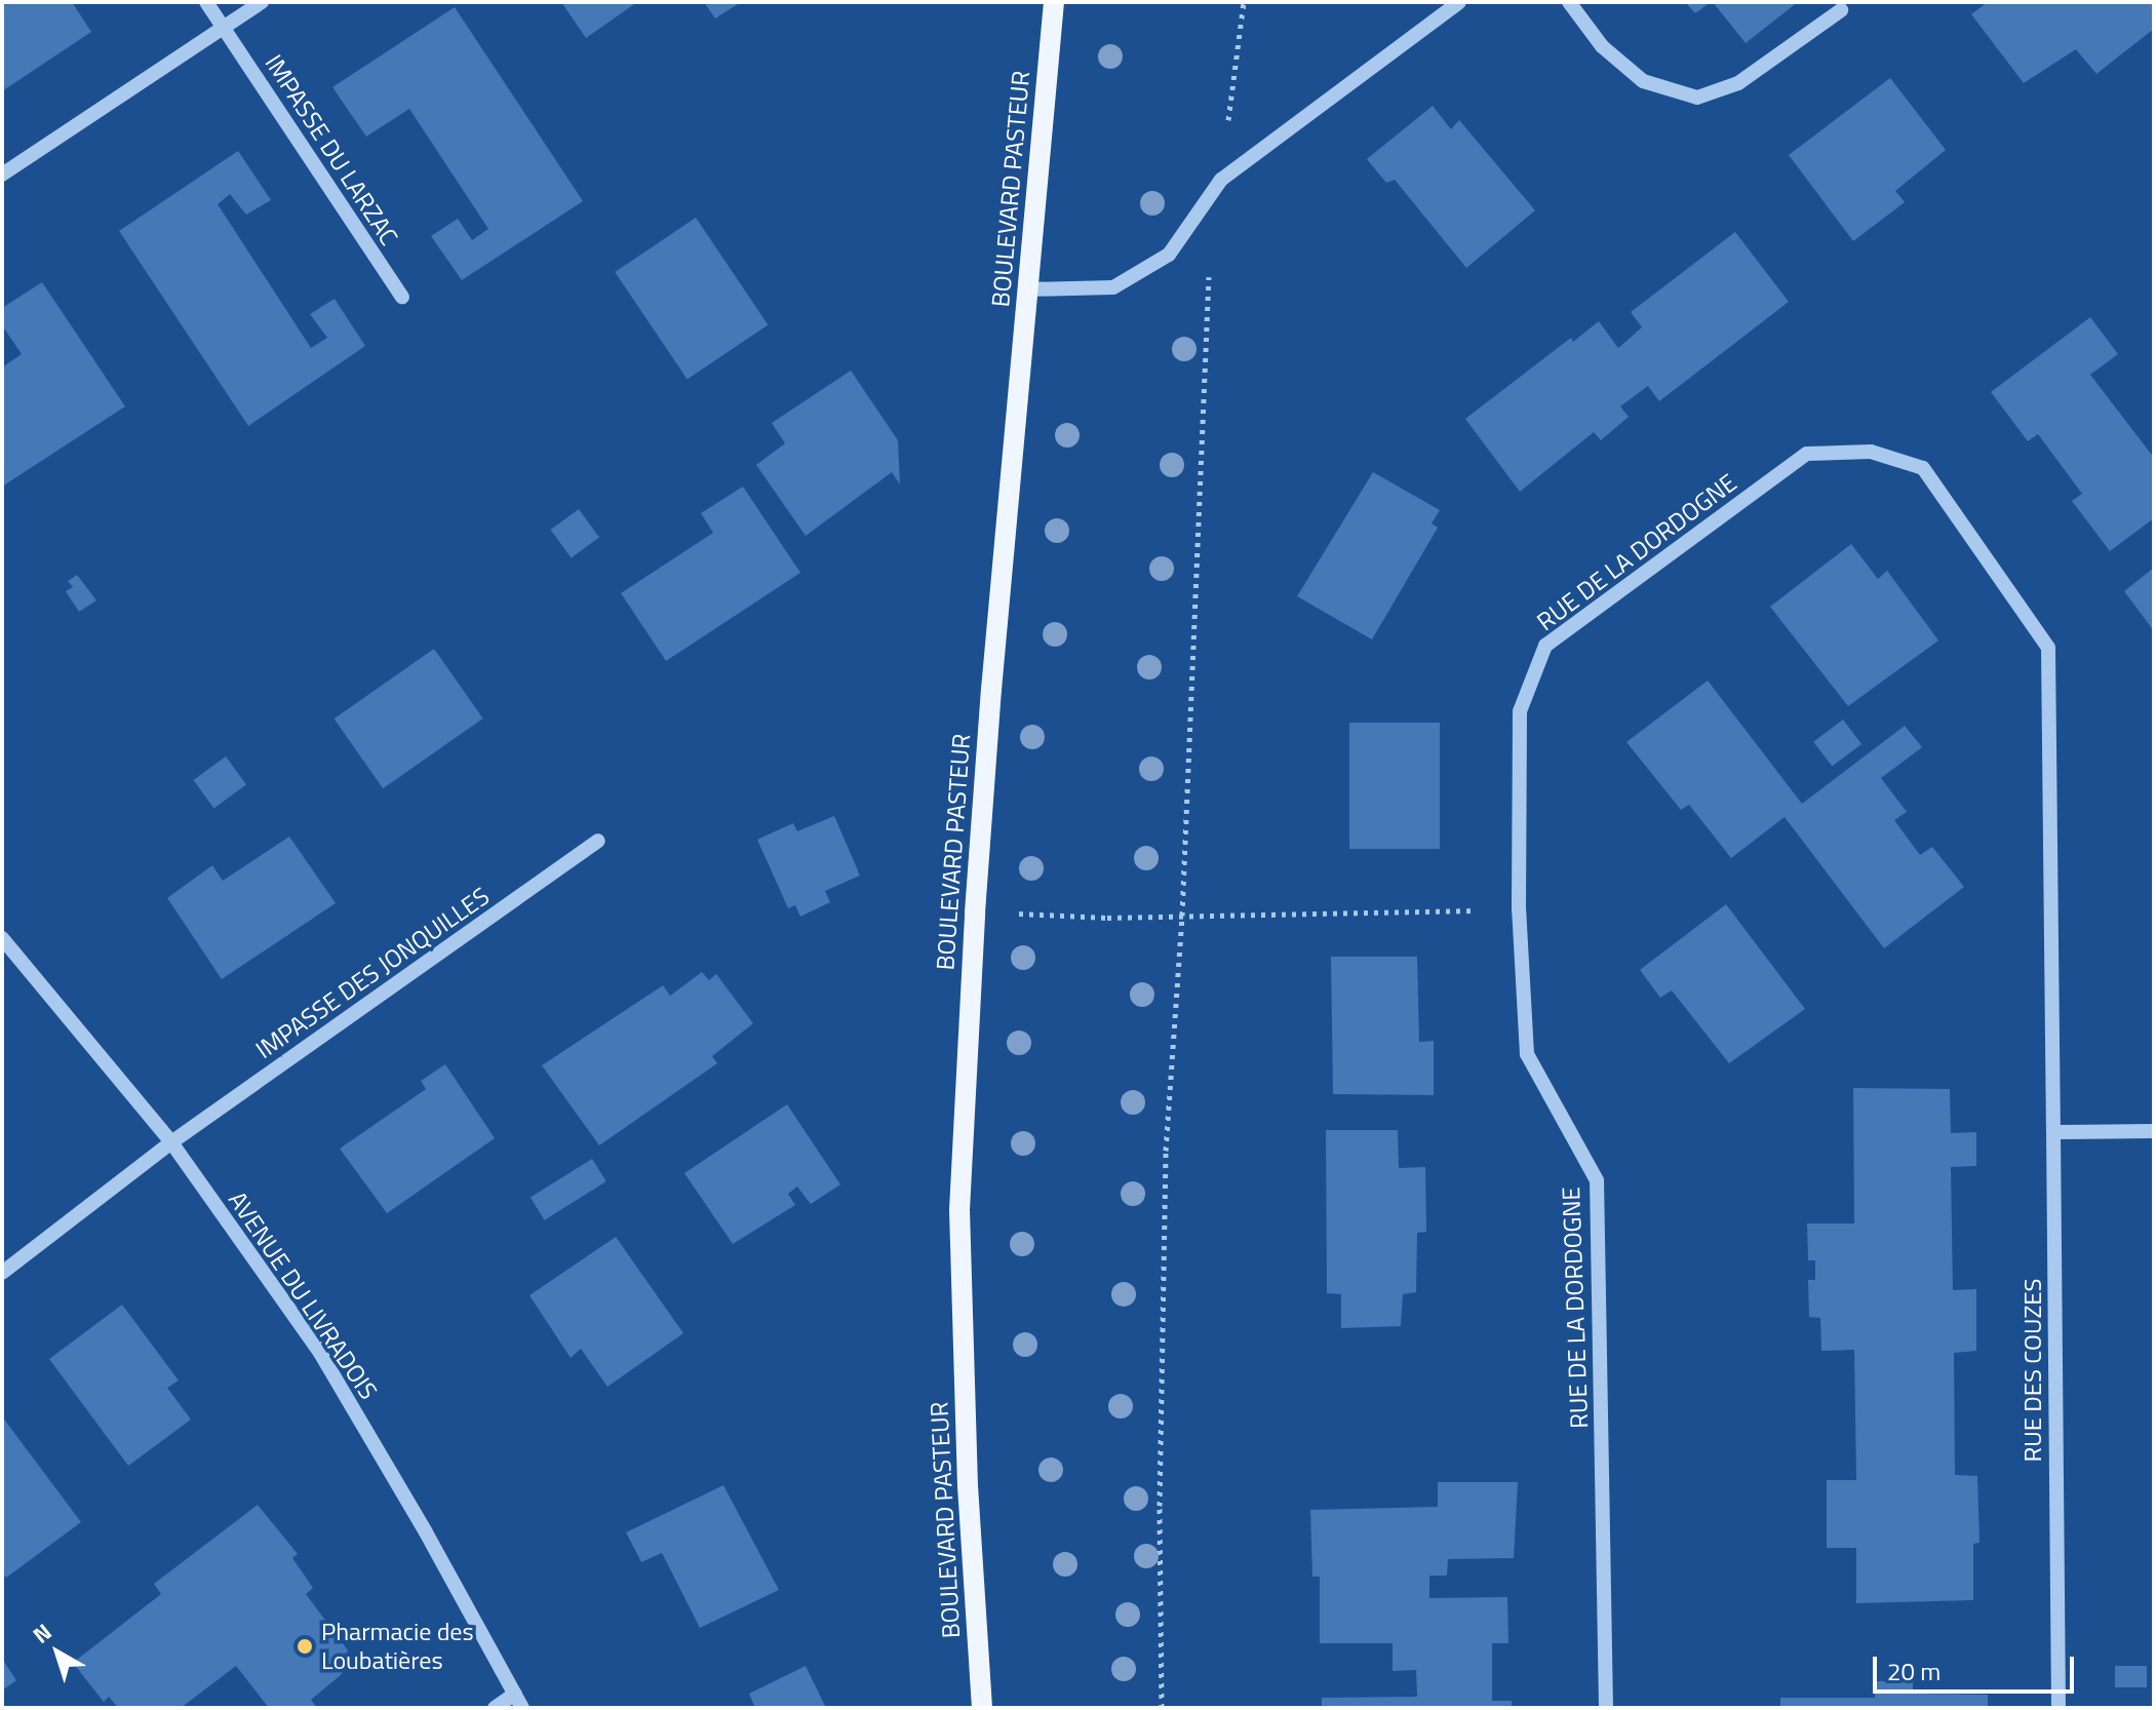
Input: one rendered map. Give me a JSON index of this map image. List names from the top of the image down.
{
  "streets": {
    "main road": ["BOULEVARD PASTEUR"],
    "street": [
      "IMPASSE DU LARZAC",
      "RUE DE LA DORDOGNE",
      "IMPASSE DES JONQUILLES",
      "AVENUE DU LIVRADOIS",
      "RUE DES COUZES"
    ]
  },
  "crossings": [
    ["RUE DE LA DORDOGNE", "RUE DES COUZES"],
    ["IMPASSE DES JONQUILLES", "AVENUE DU LIVRADOIS"]
  ],
  "places": ["Pharmacie des Loubatières"],
  "scale_bar": "20 m",
  "north": "top left"
}
